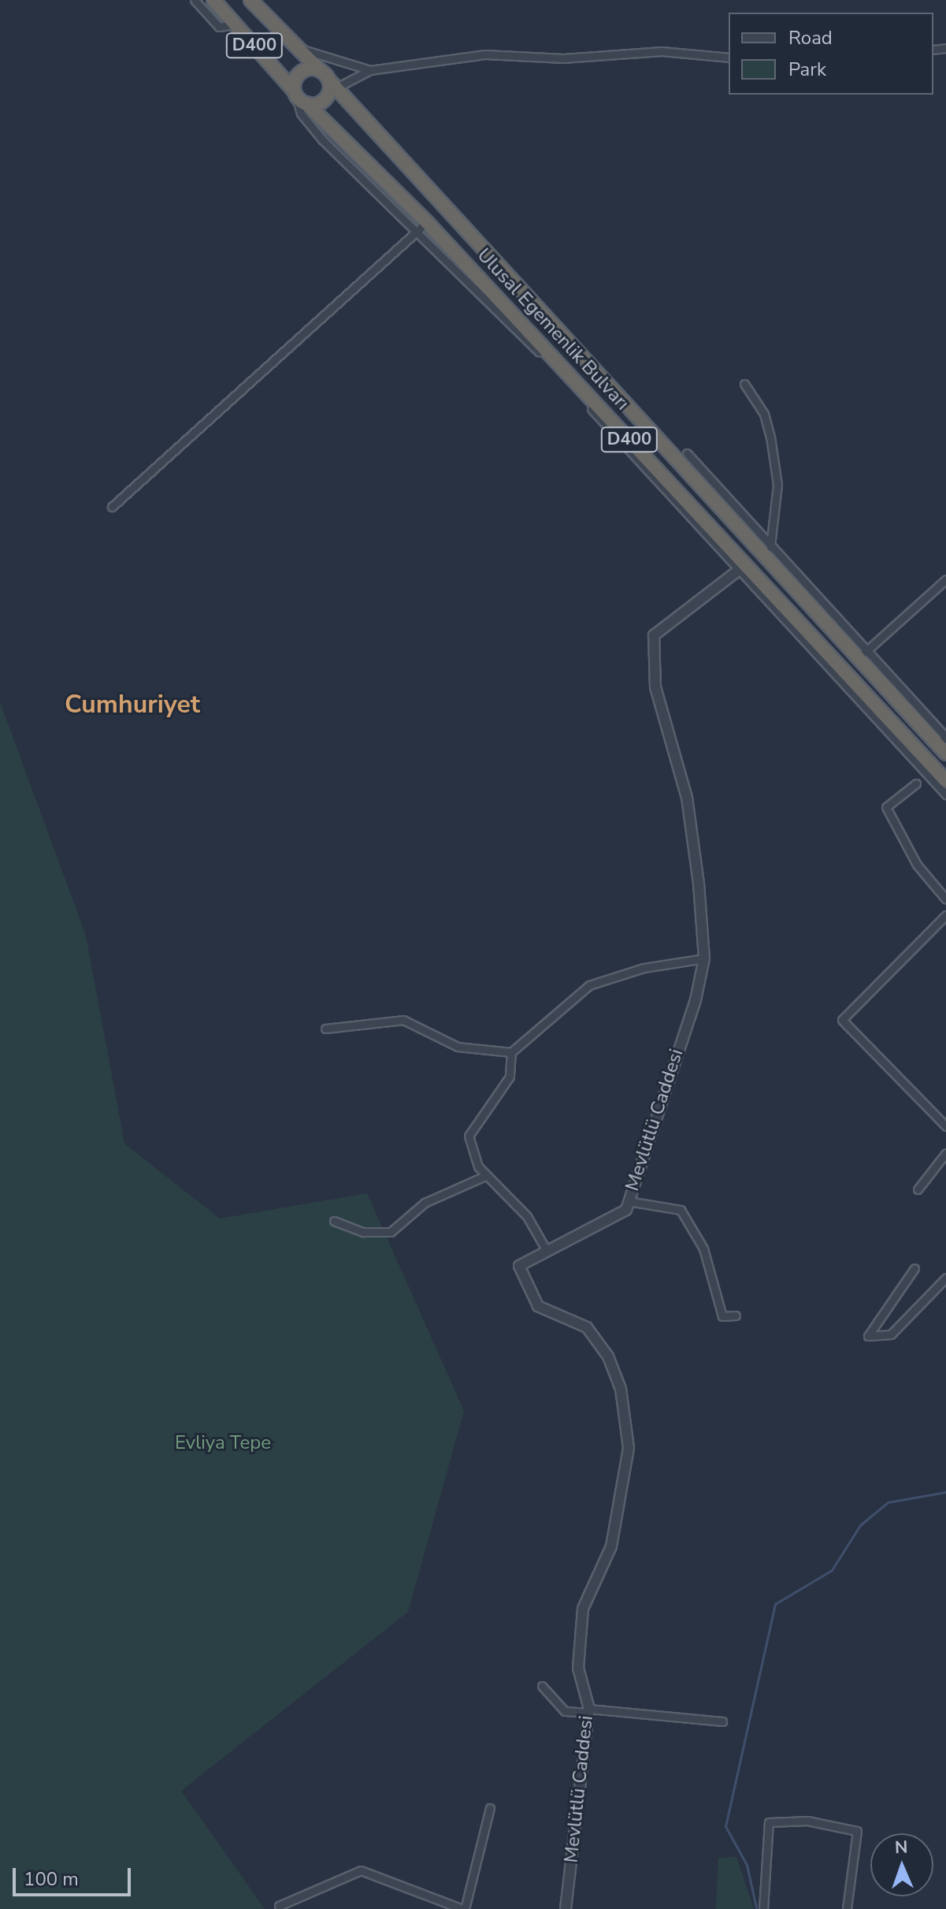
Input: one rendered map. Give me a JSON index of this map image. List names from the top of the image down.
{
  "streets": {
    "highway": ["D400", "Ulusal Egemenlik Bulvarı"],
    "street": ["Mevlütlü Caddesi"]
  },
  "crossings": [
    ["D400", "Ulusal Egemenlik Bulvarı"],
    ["Ulusal Egemenlik Bulvarı", "Mevlütlü Caddesi"]
  ],
  "districts": ["Cumhuriyet"],
  "parks": ["Evliya Tepe"],
  "legend": ["Road", "Park"],
  "scale_bar": "100 m",
  "north": "top"
}
